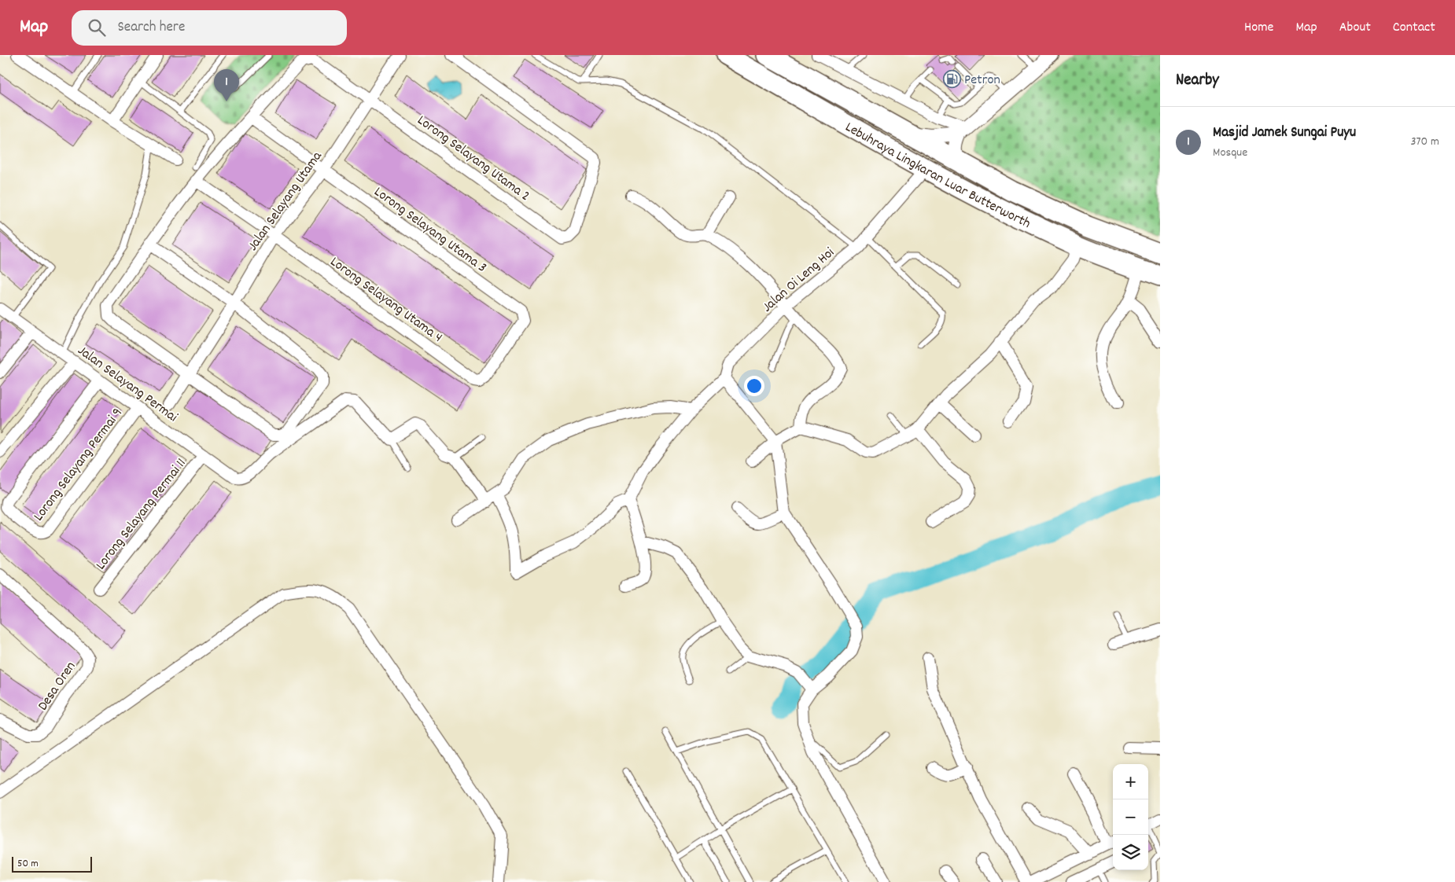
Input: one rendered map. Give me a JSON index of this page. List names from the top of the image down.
{
  "streets": {
    "highway": ["Lebuhraya Lingkaran Luar Butterworth"],
    "street": [
      "Lorong Selayang Utama 2",
      "Jalan Selayang Utama",
      "Lorong Selayang Utama 3",
      "Jalan Oi Leng Hoi",
      "Lorong Selayang Utama 4",
      "Jalan Selayang Permai",
      "Lorong Selayang Permai 9",
      "Lorong Selayang Permai 11",
      "Desa Oren"
    ]
  },
  "crossings": [
    ["Lorong Selayang Utama 2", "Jalan Selayang Utama"],
    ["Lorong Selayang Utama 2", "Lorong Selayang Utama 3"],
    ["Lebuhraya Lingkaran Luar Butterworth", "Jalan Oi Leng Hoi"],
    ["Jalan Selayang Utama", "Lorong Selayang Utama 3"],
    ["Jalan Selayang Utama", "Lorong Selayang Utama 4"],
    ["Lorong Selayang Utama 3", "Lorong Selayang Utama 4"],
    ["Jalan Selayang Permai", "Lorong Selayang Permai 9"],
    ["Jalan Selayang Permai", "Lorong Selayang Permai 11"]
  ],
  "places": {
    "fuel station": ["Petron"]
  },
  "scale_bar": "50 m",
  "page": {
    "header": "Map",
    "search": "Search here",
    "nav": [
      "Home",
      "Map",
      "About",
      "Contact"
    ],
    "heading": "Nearby",
    "pins": "1",
    "list": [
      {
        "mark": "1",
        "name": "Masjid Jamek Sungai Puyu",
        "note": "Mosque",
        "value": "370 m"
      }
    ],
    "map_buttons": ["+", "−"],
    "scale": "50 m"
  }
}
